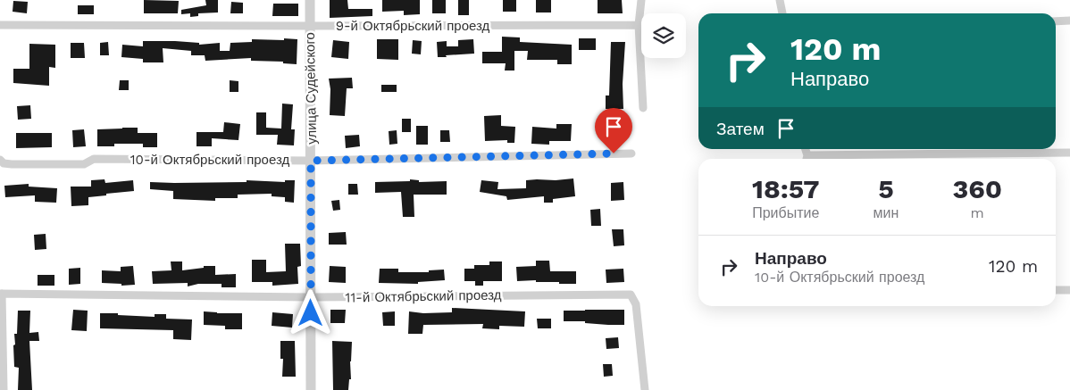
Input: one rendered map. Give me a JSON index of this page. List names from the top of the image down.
{
  "streets": {
    "street": [
      "9-й Октябрьский проезд",
      "улица Судейского",
      "10-й Октябрьский проезд",
      "11-й Октябрьский проезд"
    ]
  },
  "crossings": [
    ["9-й Октябрьский проезд", "улица Судейского"],
    ["улица Судейского", "10-й Октябрьский проезд"],
    ["улица Судейского", "11-й Октябрьский проезд"]
  ],
  "page": {
    "turn": ["120 m", "Направо"],
    "then": "Затем",
    "eta": [
      "18:57",
      "Прибытие",
      "5",
      "мин",
      "360",
      "m"
    ],
    "list": [
      {
        "name": "Направо",
        "note": "10-й Октябрьский проезд",
        "value": "120 m"
      }
    ]
  }
}
